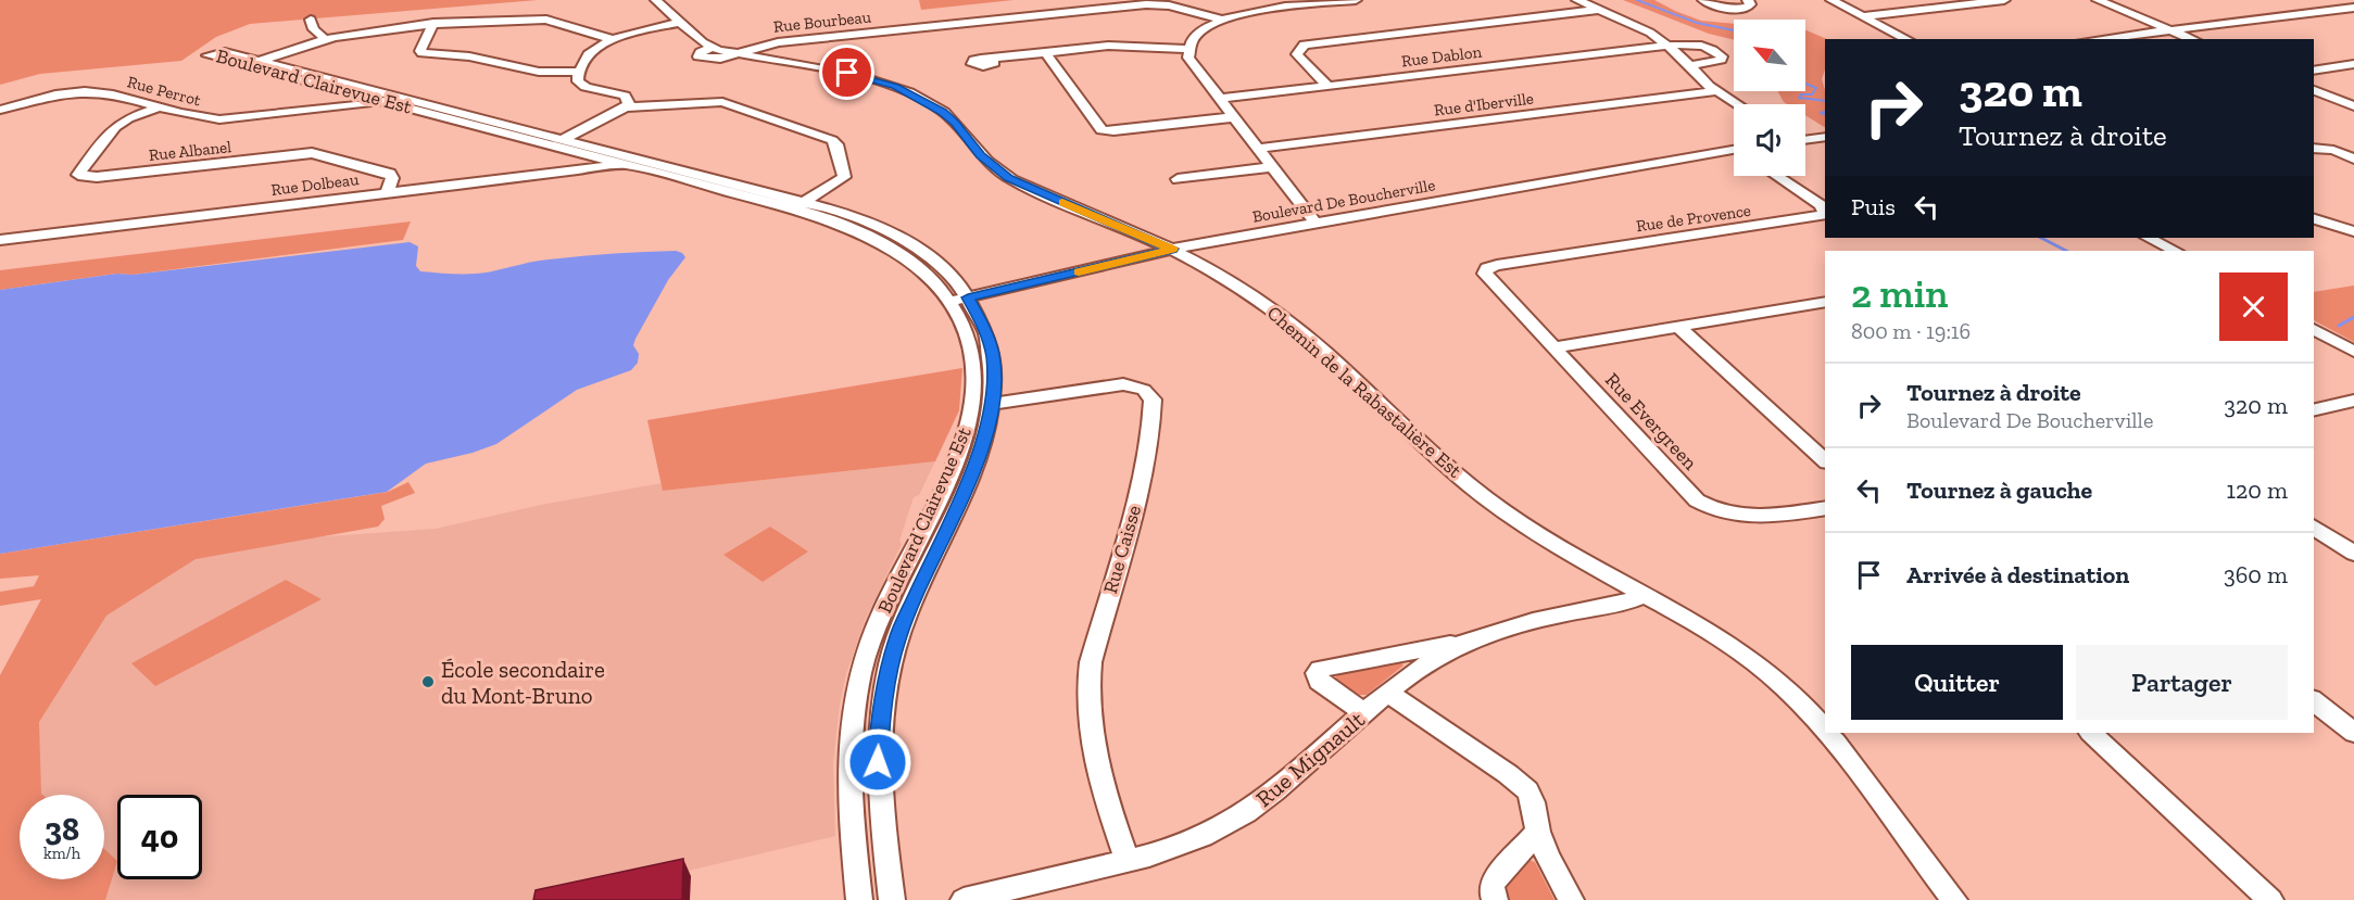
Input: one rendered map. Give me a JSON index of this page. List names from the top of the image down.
{
  "streets": {
    "street": [
      "Rue Bourbeau",
      "Rue Dablon",
      "Boulevard Clairevue Est",
      "Rue Perrot",
      "Rue d'Iberville",
      "Rue Albanel",
      "Rue Dolbeau",
      "Boulevard De Boucherville",
      "Rue de Provence",
      "Chemin de la Rabastalière Est",
      "Rue Evergreen",
      "Rue Caisse",
      "Rue Mignault"
    ]
  },
  "crossings": [
    ["Rue Bourbeau", "Chemin de la Rabastalière Est"],
    ["Boulevard Clairevue Est", "Rue Perrot"],
    ["Boulevard Clairevue Est", "Rue Dolbeau"],
    ["Boulevard Clairevue Est", "Boulevard De Boucherville"],
    ["Boulevard Clairevue Est", "Rue Caisse"],
    ["Rue Perrot", "Rue Albanel"],
    ["Rue Albanel", "Rue Dolbeau"],
    ["Boulevard De Boucherville", "Chemin de la Rabastalière Est"],
    ["Rue de Provence", "Rue Evergreen"],
    ["Chemin de la Rabastalière Est", "Rue Mignault"],
    ["Rue Caisse", "Rue Mignault"]
  ],
  "places": ["École secondaire du Mont-Bruno"],
  "north": "top left",
  "page": {
    "turn": ["320 m", "Tournez à droite"],
    "then": "Puis",
    "heading": ["2 min", "800 m · 19:16"],
    "list": [
      {
        "name": "Tournez à droite",
        "note": "Boulevard De Boucherville",
        "value": "320 m"
      },
      {
        "name": "Tournez à gauche",
        "value": "120 m"
      },
      {
        "name": "Arrivée à destination",
        "value": "360 m"
      }
    ],
    "buttons": ["Quitter", "Partager"],
    "speed": "38 km/h",
    "limit": "40"
  }
}
